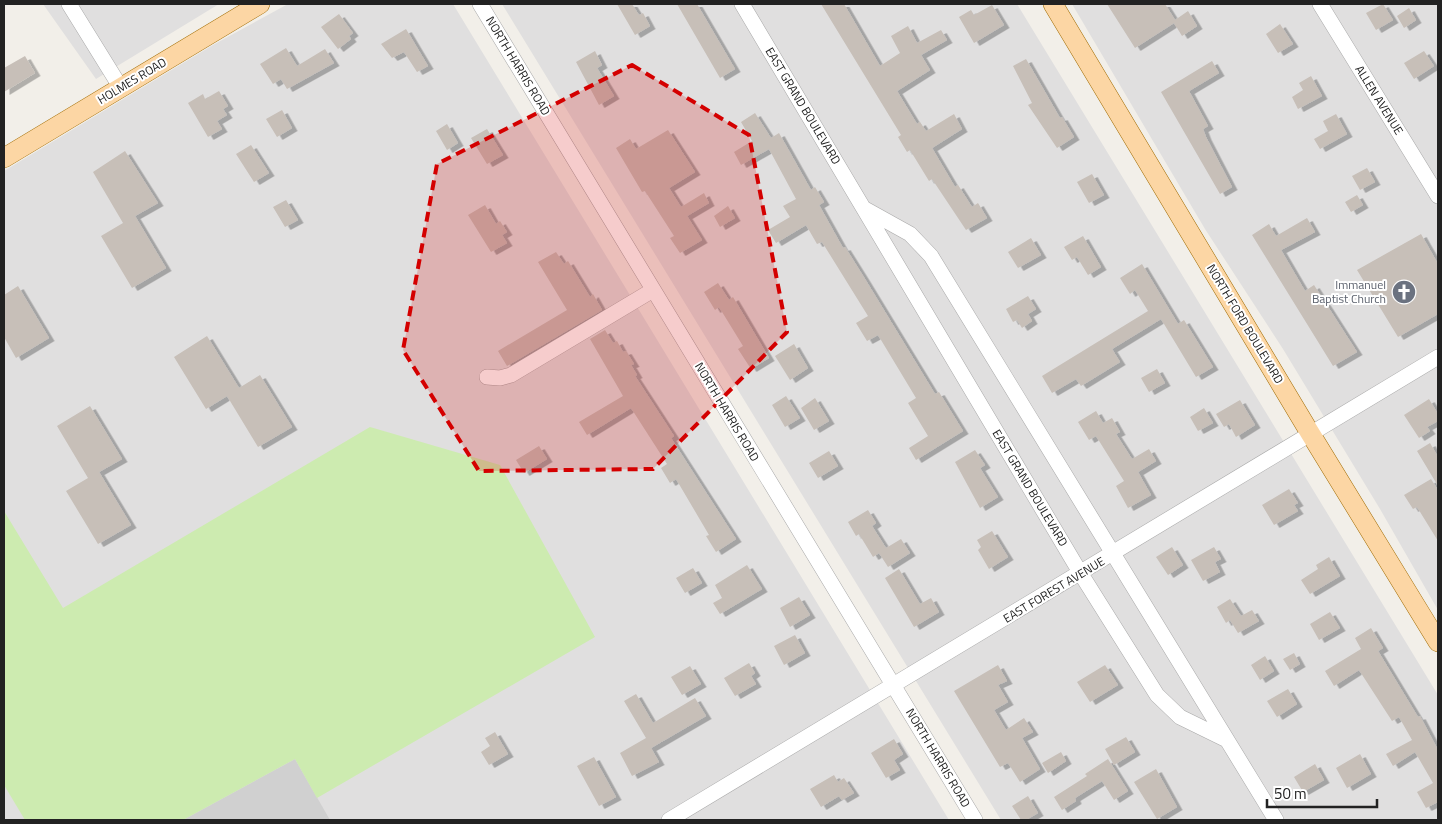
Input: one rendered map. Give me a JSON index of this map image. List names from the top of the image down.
{
  "streets": {
    "main road": ["HOLMES ROAD", "NORTH FORD BOULEVARD"],
    "street": [
      "NORTH HARRIS ROAD",
      "ALLEN AVENUE",
      "EAST GRAND BOULEVARD",
      "EAST FOREST AVENUE"
    ]
  },
  "crossings": [
    ["NORTH HARRIS ROAD", "EAST FOREST AVENUE"],
    ["EAST GRAND BOULEVARD", "EAST FOREST AVENUE"],
    ["NORTH FORD BOULEVARD", "EAST FOREST AVENUE"]
  ],
  "places": {
    "church": ["Immanuel Baptist Church"]
  },
  "scale_bar": "50 m"
}
